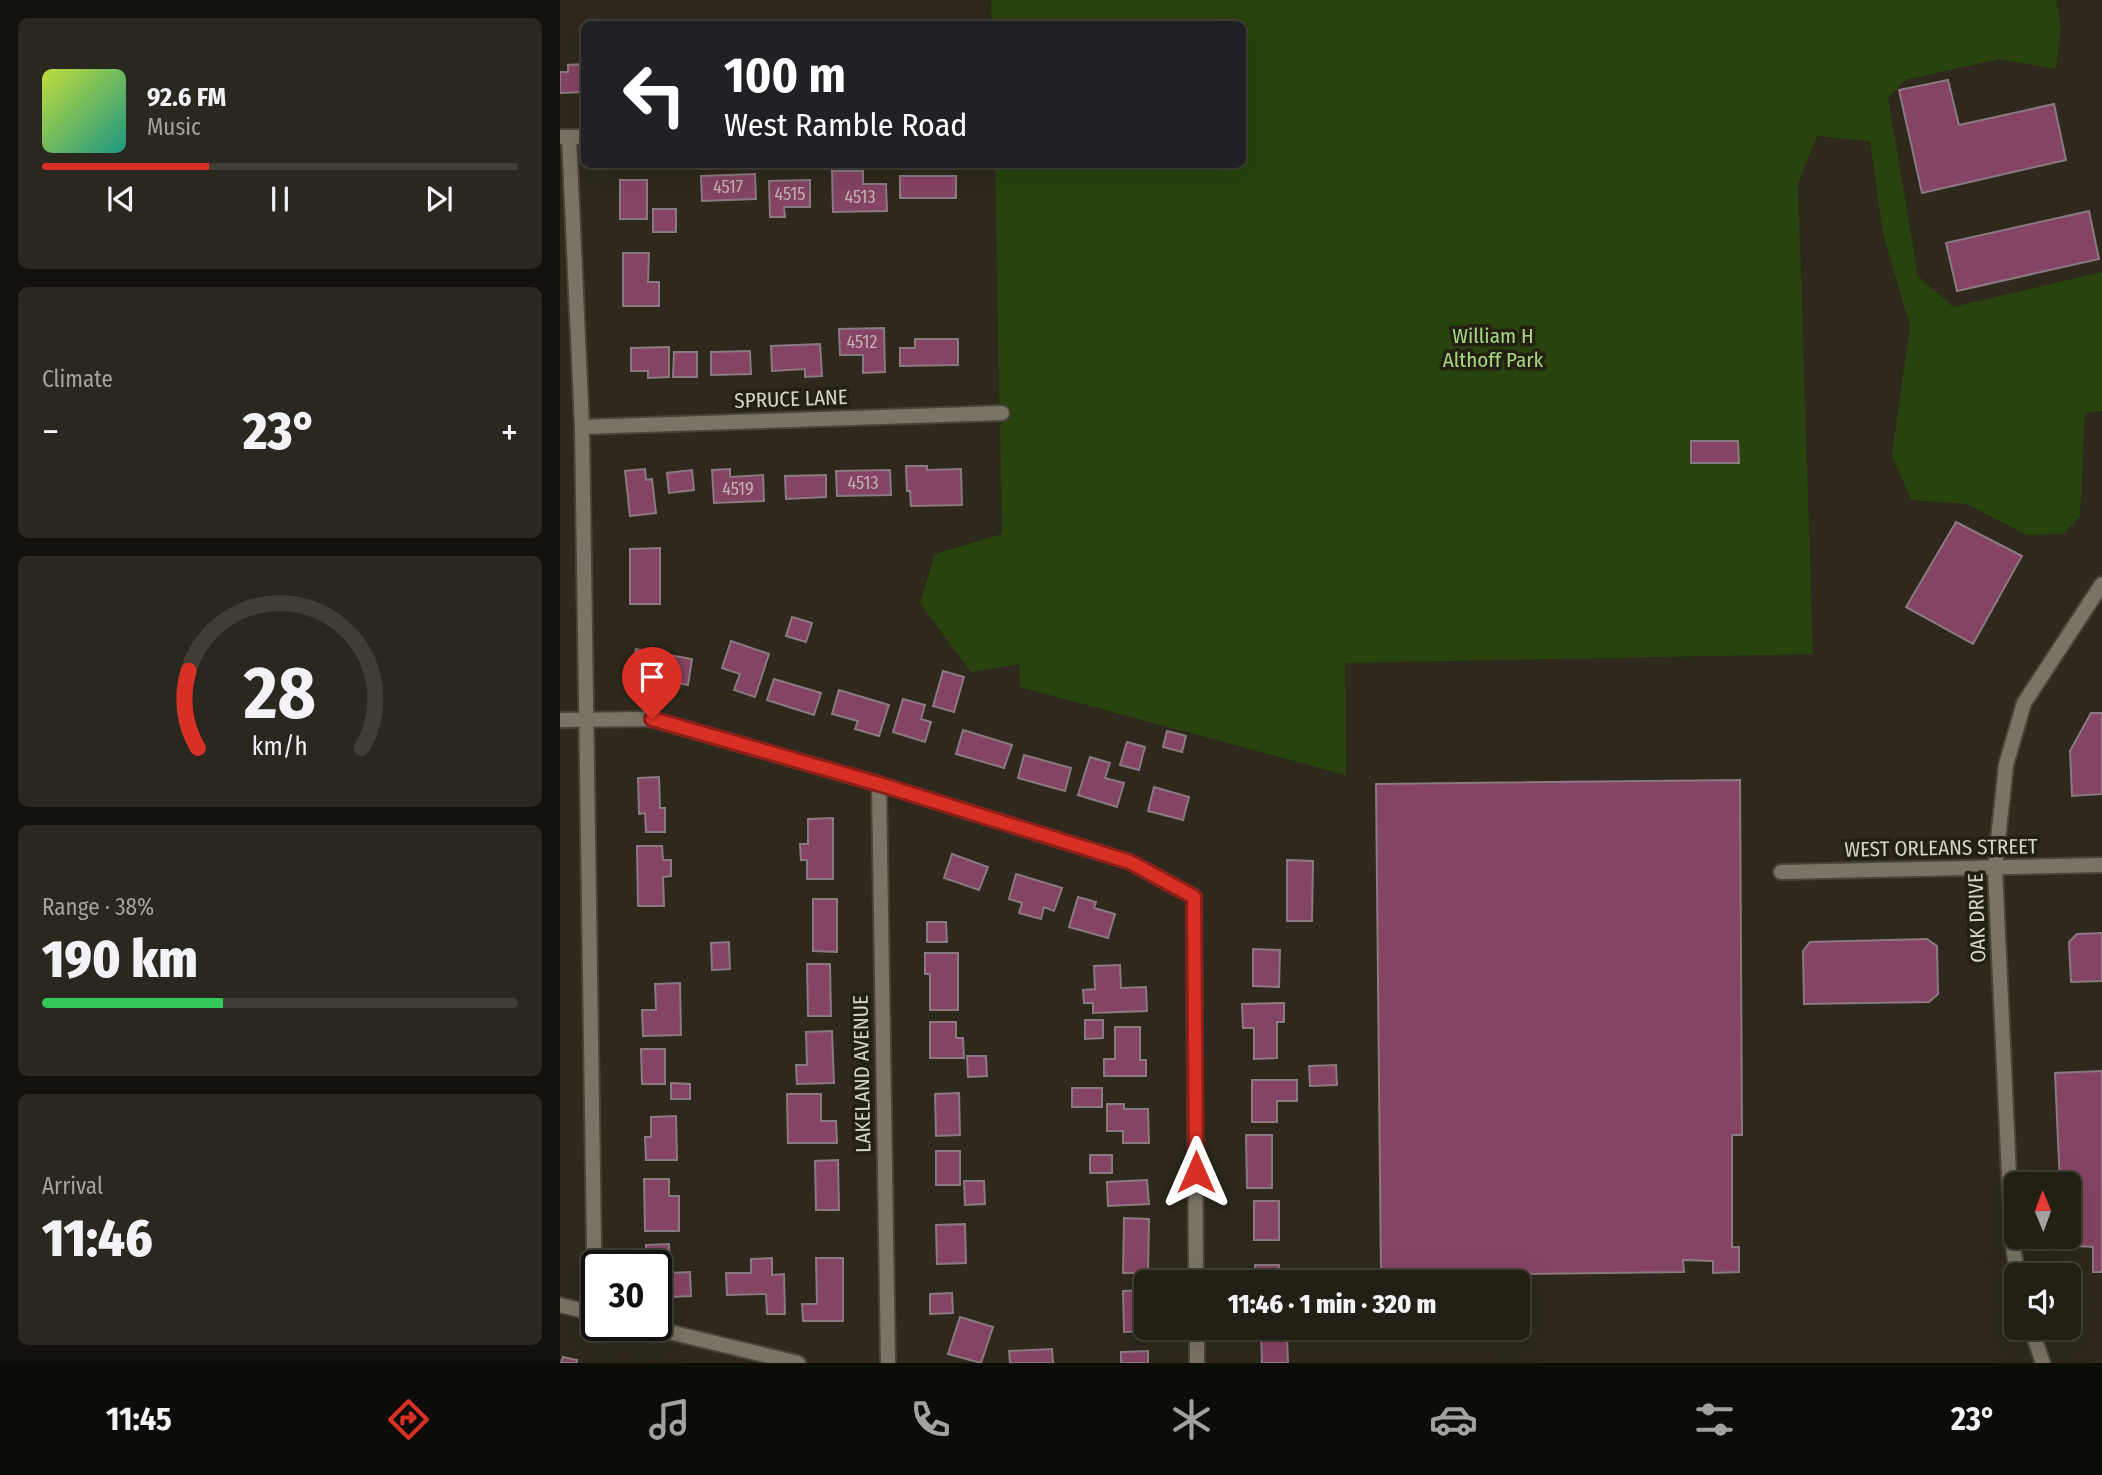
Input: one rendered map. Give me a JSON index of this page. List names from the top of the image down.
{
  "streets": {
    "street": [
      "SPRUCE LANE",
      "WEST ORLEANS STREET",
      "OAK DRIVE",
      "LAKELAND AVENUE"
    ]
  },
  "crossings": [
    ["WEST ORLEANS STREET", "OAK DRIVE"]
  ],
  "parks": ["William H Althoff Park"],
  "house_numbers": [
    "4517",
    "4515",
    "4513",
    "4512",
    "4513",
    "4519"
  ],
  "north": "top",
  "page": {
    "turn": ["100 m", "West Ramble Road"],
    "song": ["92.6 FM", "Music"],
    "tile": [
      "Climate",
      ["Range · 38%", "190 km"],
      ["Arrival", "11:46"]
    ],
    "heat": ["−", "23°", "+"],
    "limit": "30",
    "trip": "11:46 · 1 min · 320 m",
    "tabs": ["11:45", "23°"],
    "gauge": ["28", "km/h"]
  }
}
